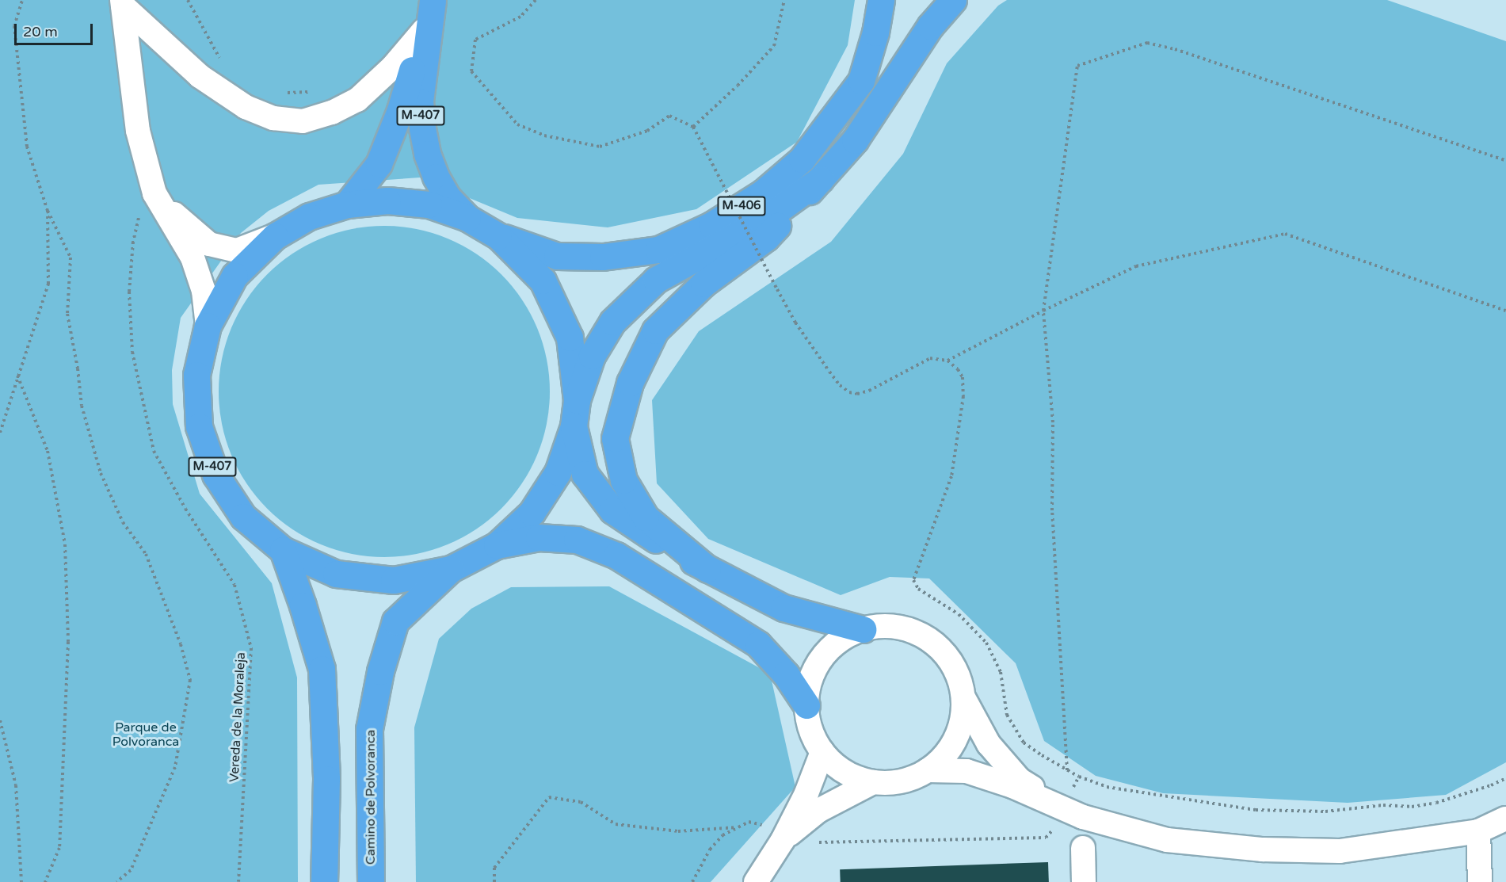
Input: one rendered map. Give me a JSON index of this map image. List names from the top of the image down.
{
  "streets": {
    "highway": ["M-407", "M-406", "Camino de Polvoranca"],
    "path": ["Vereda de la Moraleja"]
  },
  "crossings": [
    ["M-407", "M-406"],
    ["M-407", "Camino de Polvoranca"]
  ],
  "parks": ["Parque de Polvoranca"],
  "scale_bar": "20 m"
}
